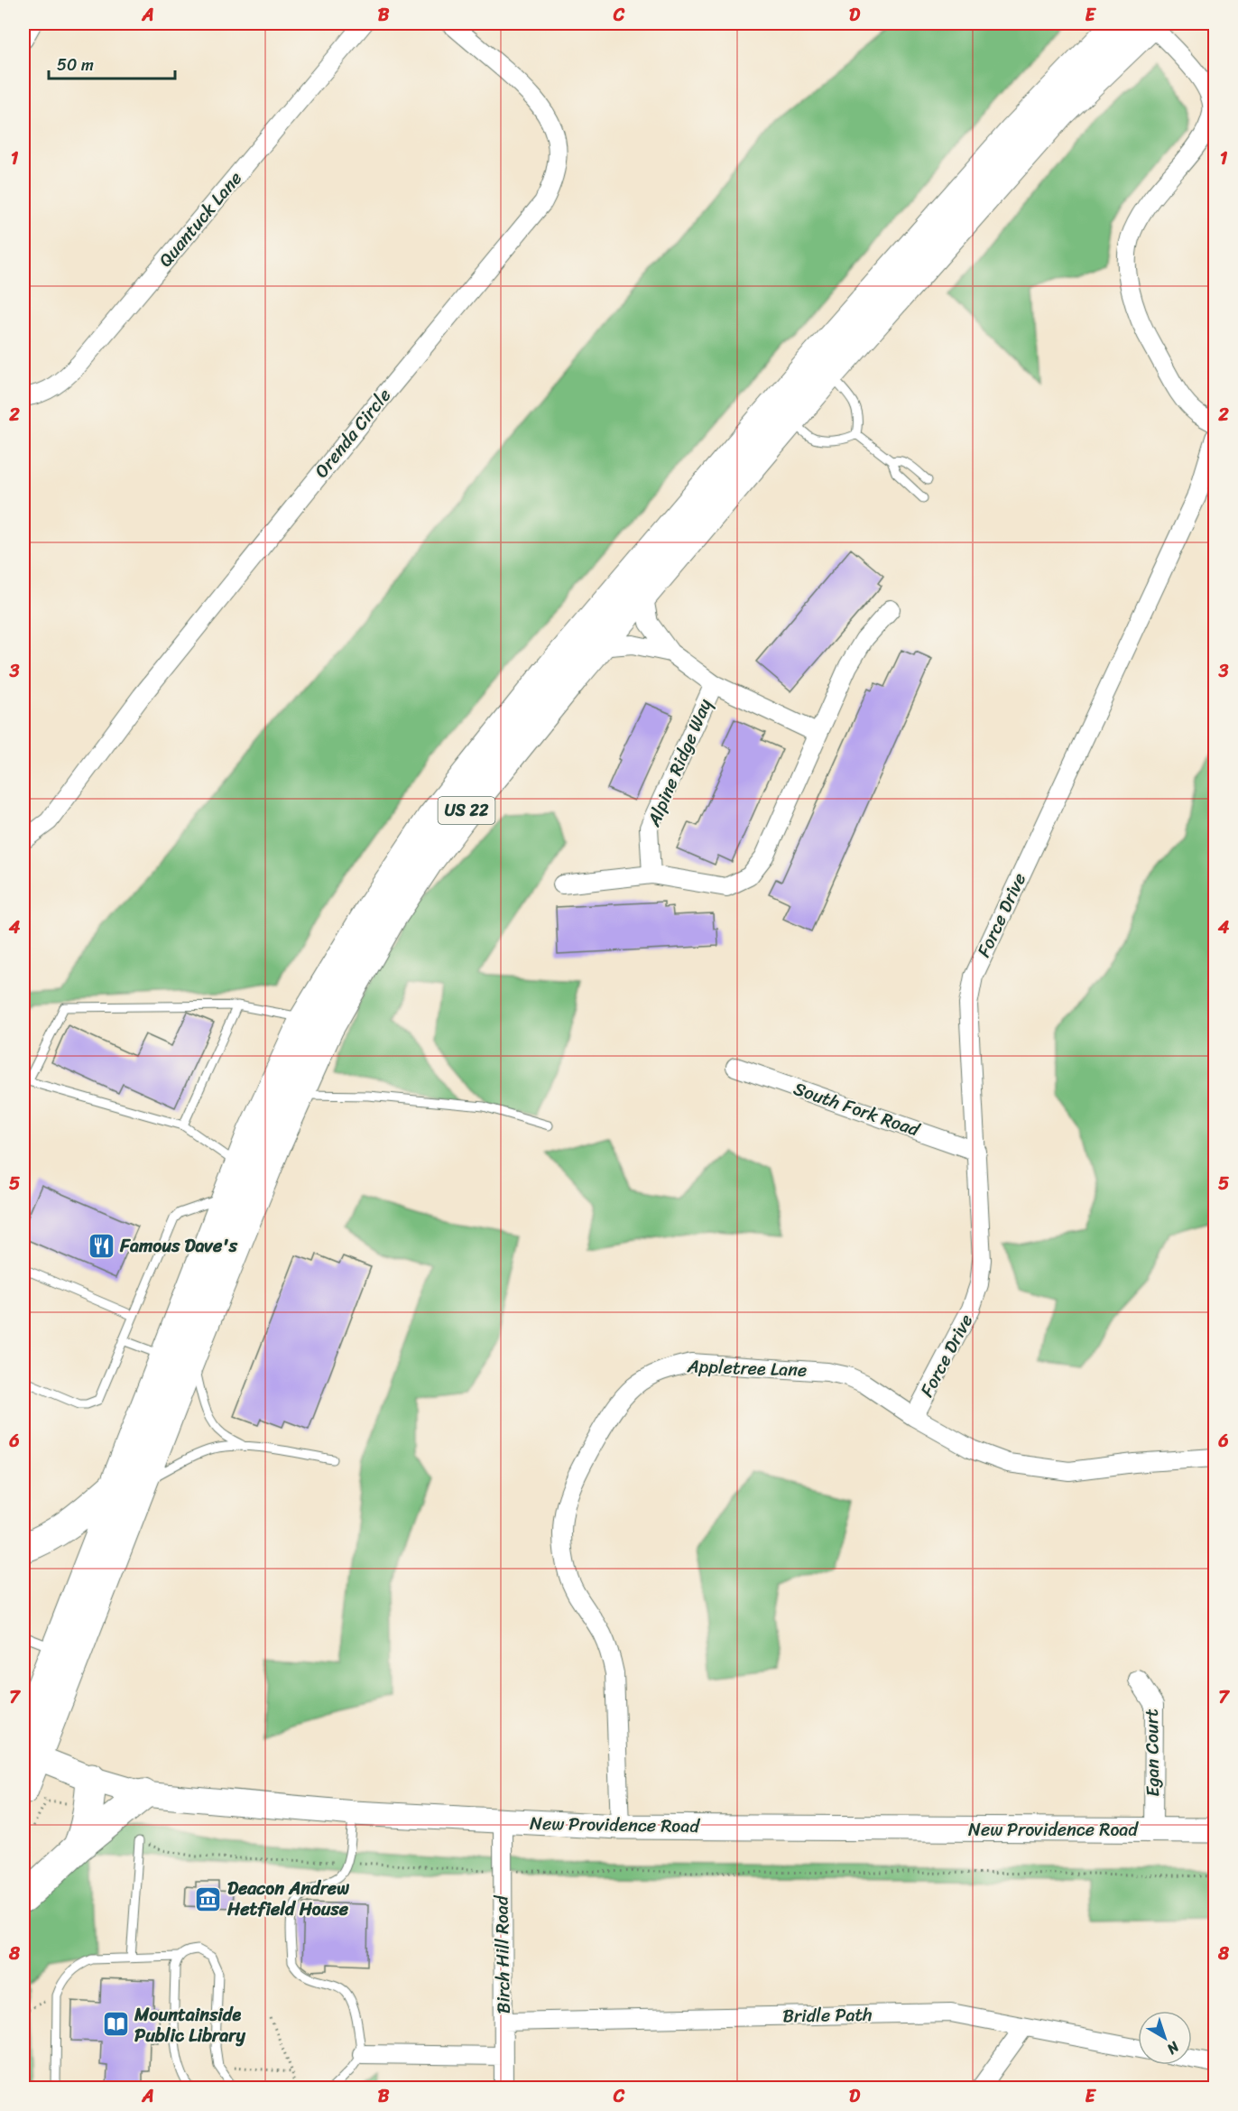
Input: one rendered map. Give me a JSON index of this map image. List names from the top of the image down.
{
  "streets": {
    "highway": ["US 22"],
    "street": [
      "Quantuck Lane",
      "Orenda Circle",
      "Alpine Ridge Way",
      "Force Drive",
      "South Fork Road",
      "Appletree Lane",
      "Egan Court",
      "New Providence Road",
      "Birch Hill Road",
      "Bridle Path"
    ]
  },
  "crossings": [
    ["Alpine Ridge Way", "US 22"],
    ["US 22", "New Providence Road"],
    ["Force Drive", "South Fork Road"],
    ["Force Drive", "Appletree Lane"],
    ["Appletree Lane", "New Providence Road"],
    ["Egan Court", "New Providence Road"],
    ["New Providence Road", "Birch Hill Road"],
    ["Birch Hill Road", "Bridle Path"]
  ],
  "places": {
    "restaurant": ["Famous Dave's"],
    "museum": ["Deacon Andrew Hetfield House"],
    "library": ["Mountainside Public Library"]
  },
  "scale_bar": "50 m",
  "north": "bottom right",
  "grid": {
    "columns": [
      "A",
      "B",
      "C",
      "D",
      "E"
    ],
    "rows": [
      "1",
      "2",
      "3",
      "4",
      "5",
      "6",
      "7",
      "8"
    ]
  }
}
